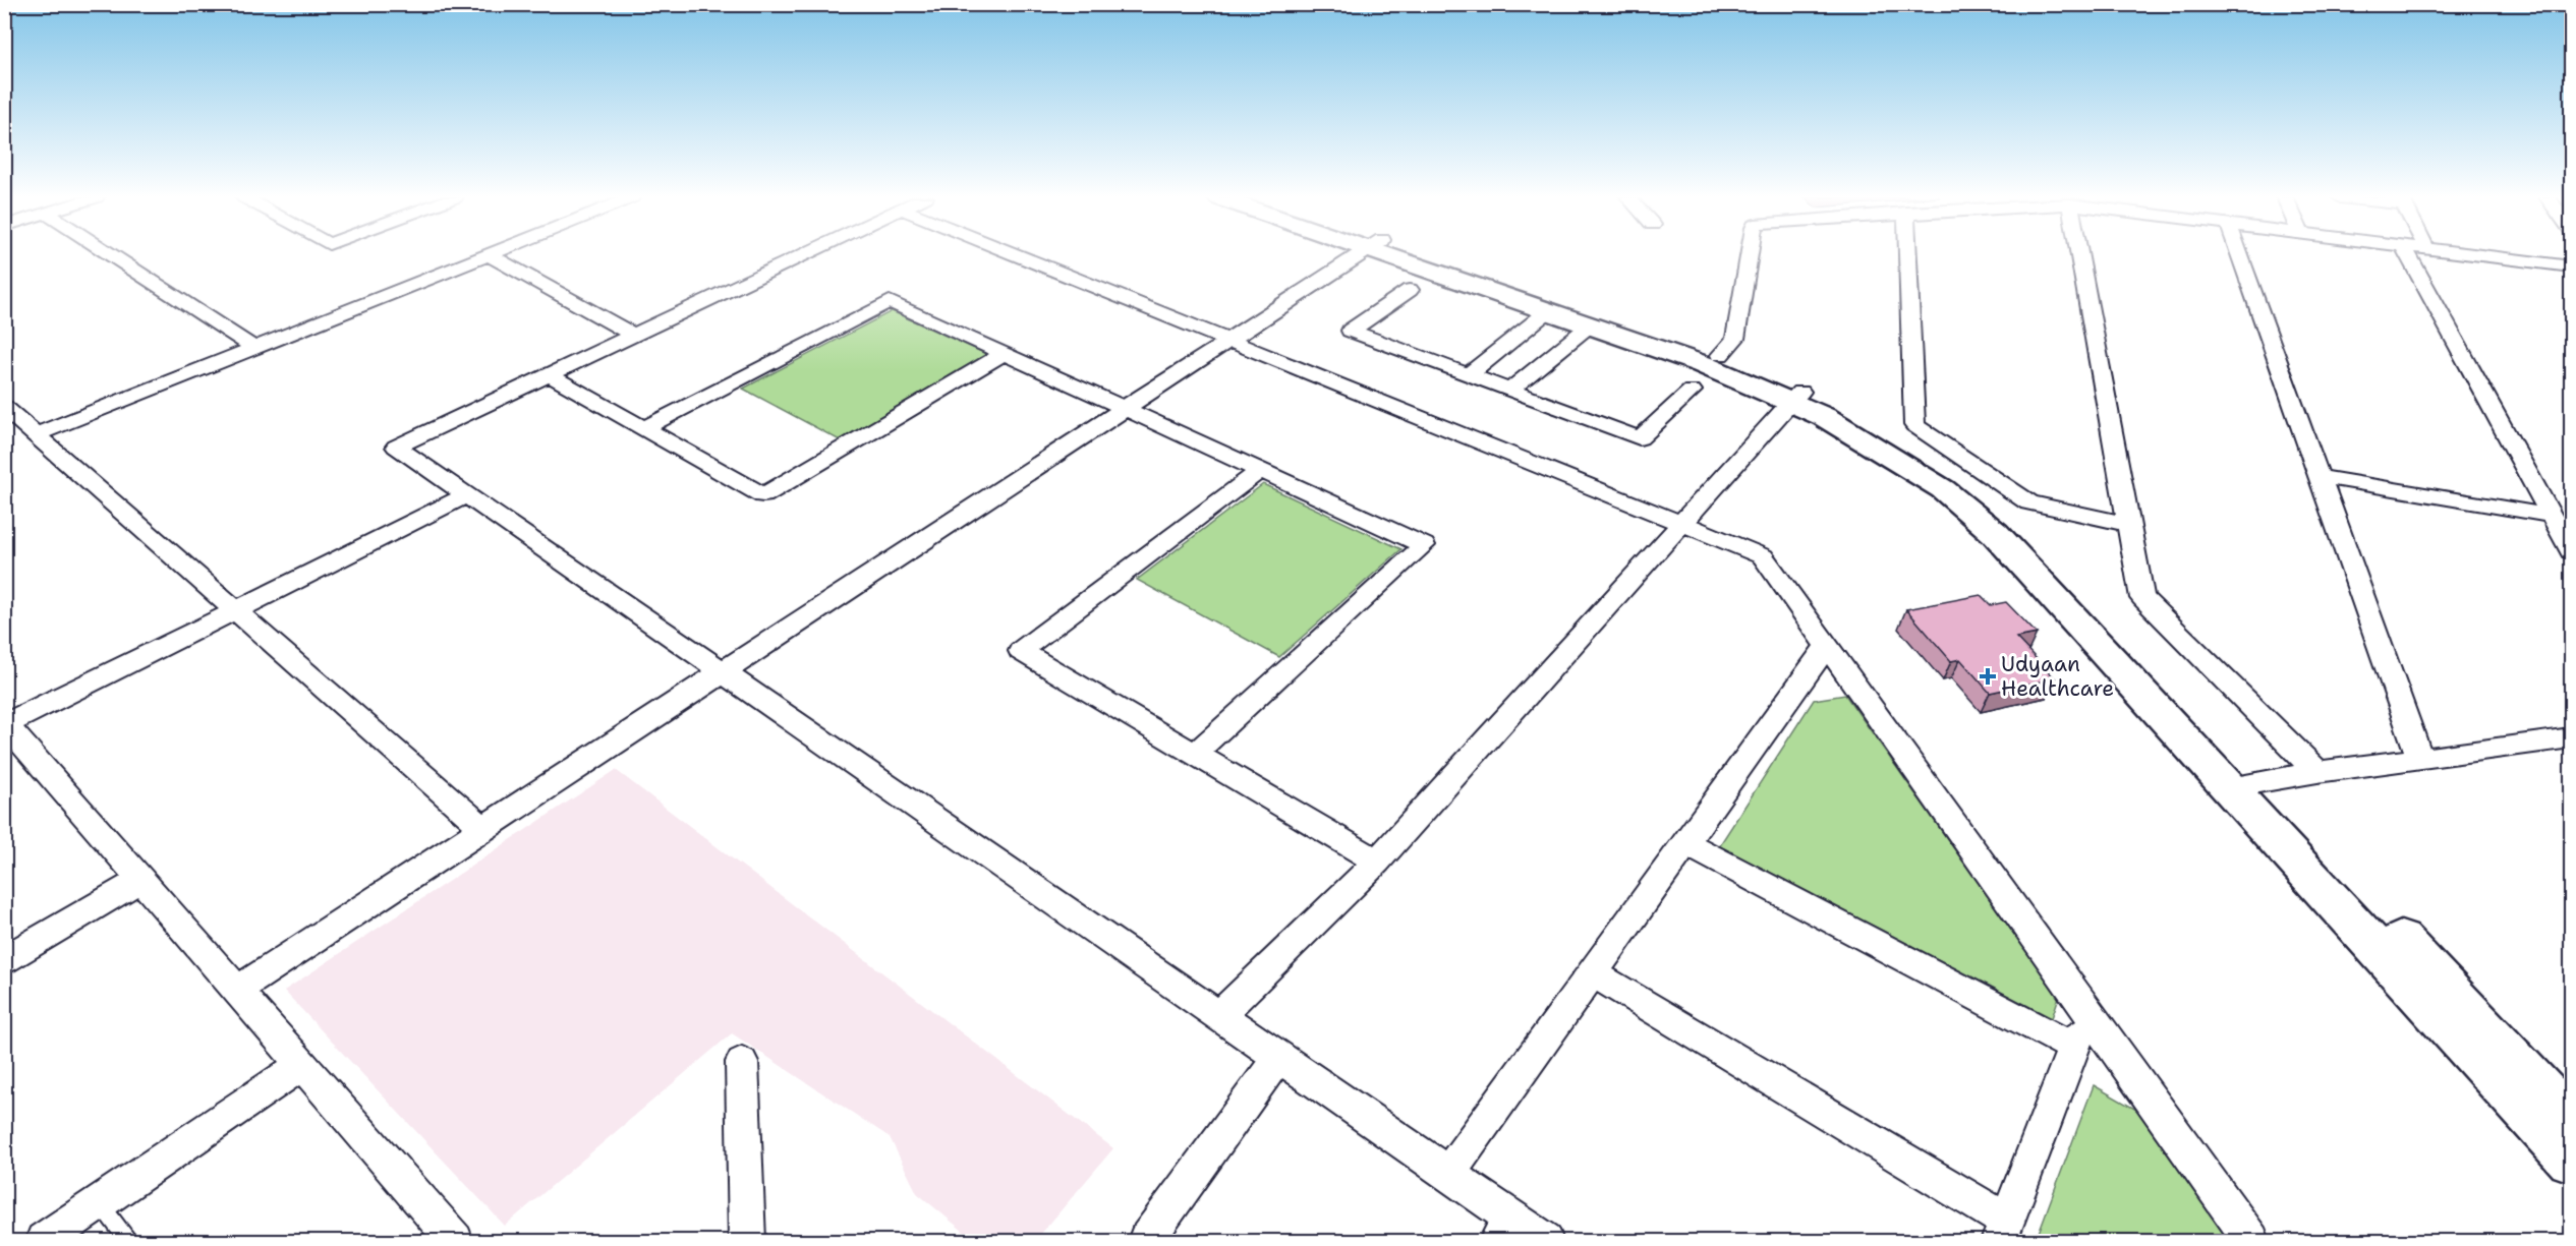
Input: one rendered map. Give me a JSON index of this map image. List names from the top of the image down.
{
  "places": {
    "health": ["Udyaan Healthcare"]
  }
}
